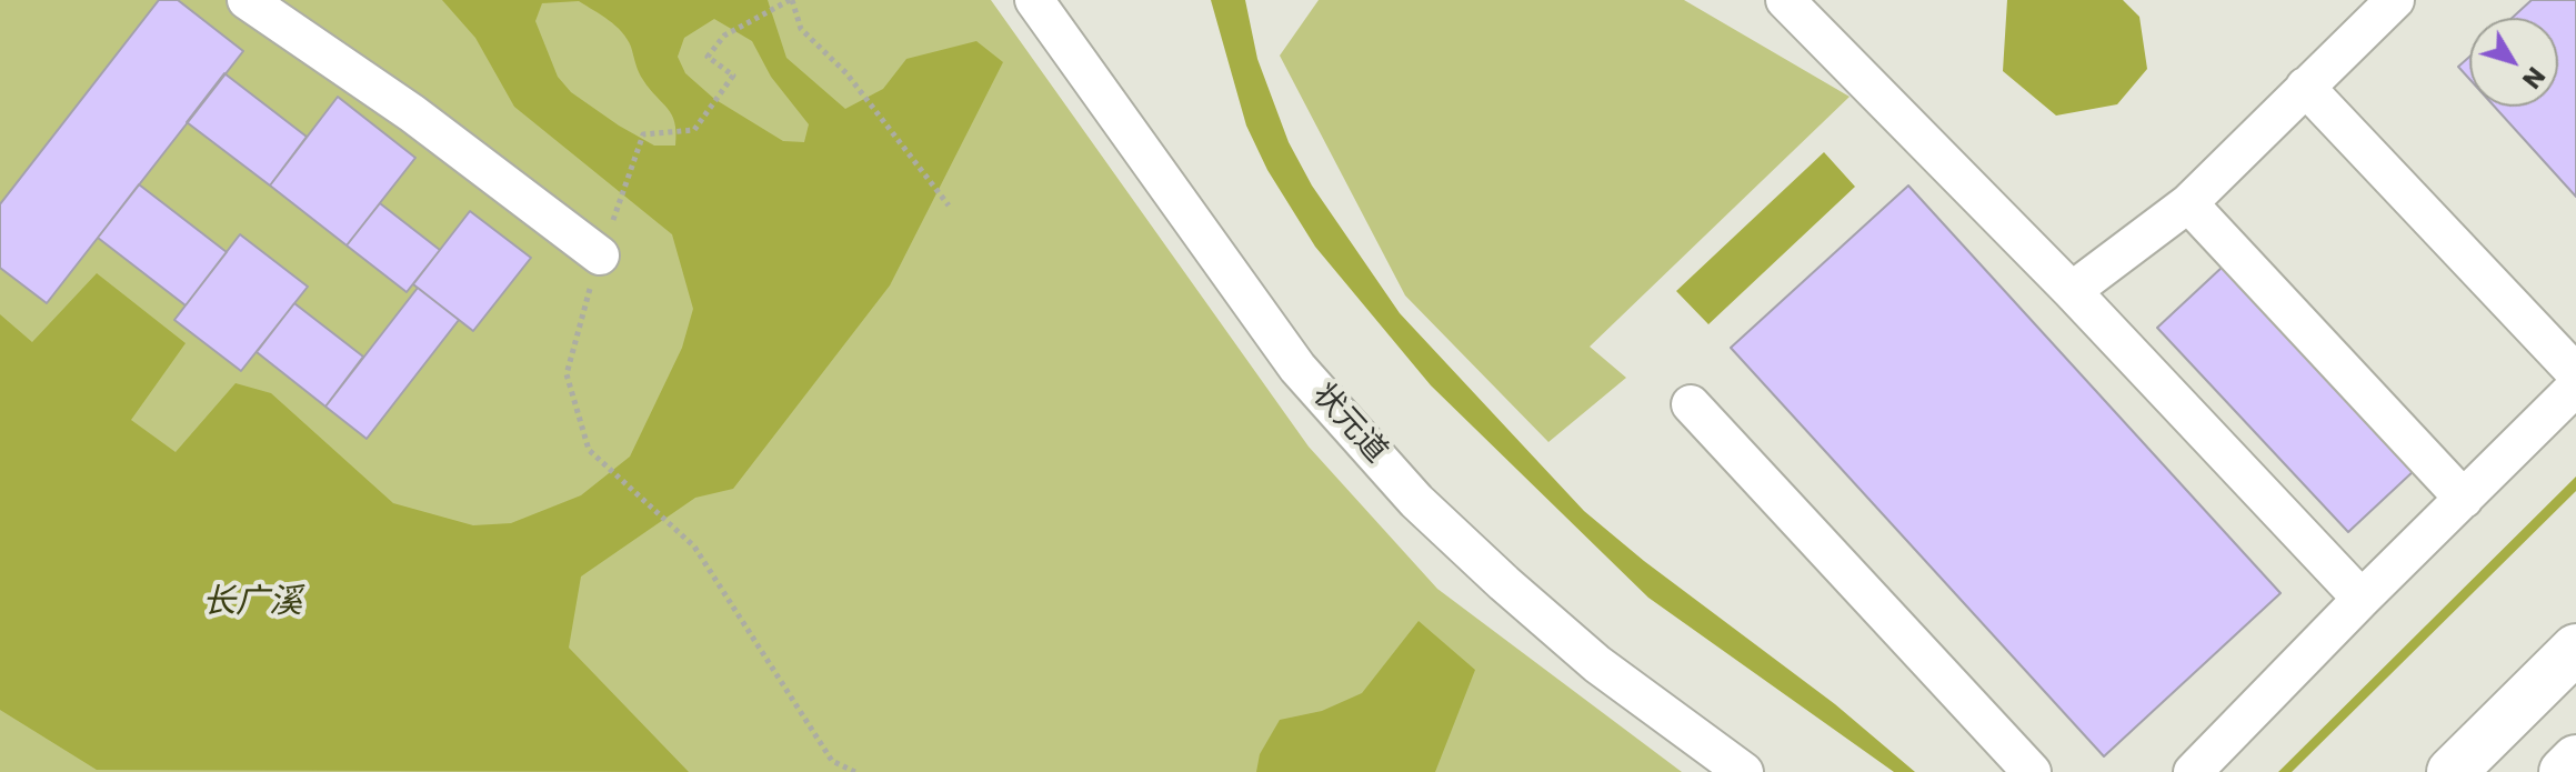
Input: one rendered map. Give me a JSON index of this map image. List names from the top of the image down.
{
  "streets": {
    "street": ["状元道"]
  },
  "water": ["长广溪"],
  "north": "bottom right"
}
